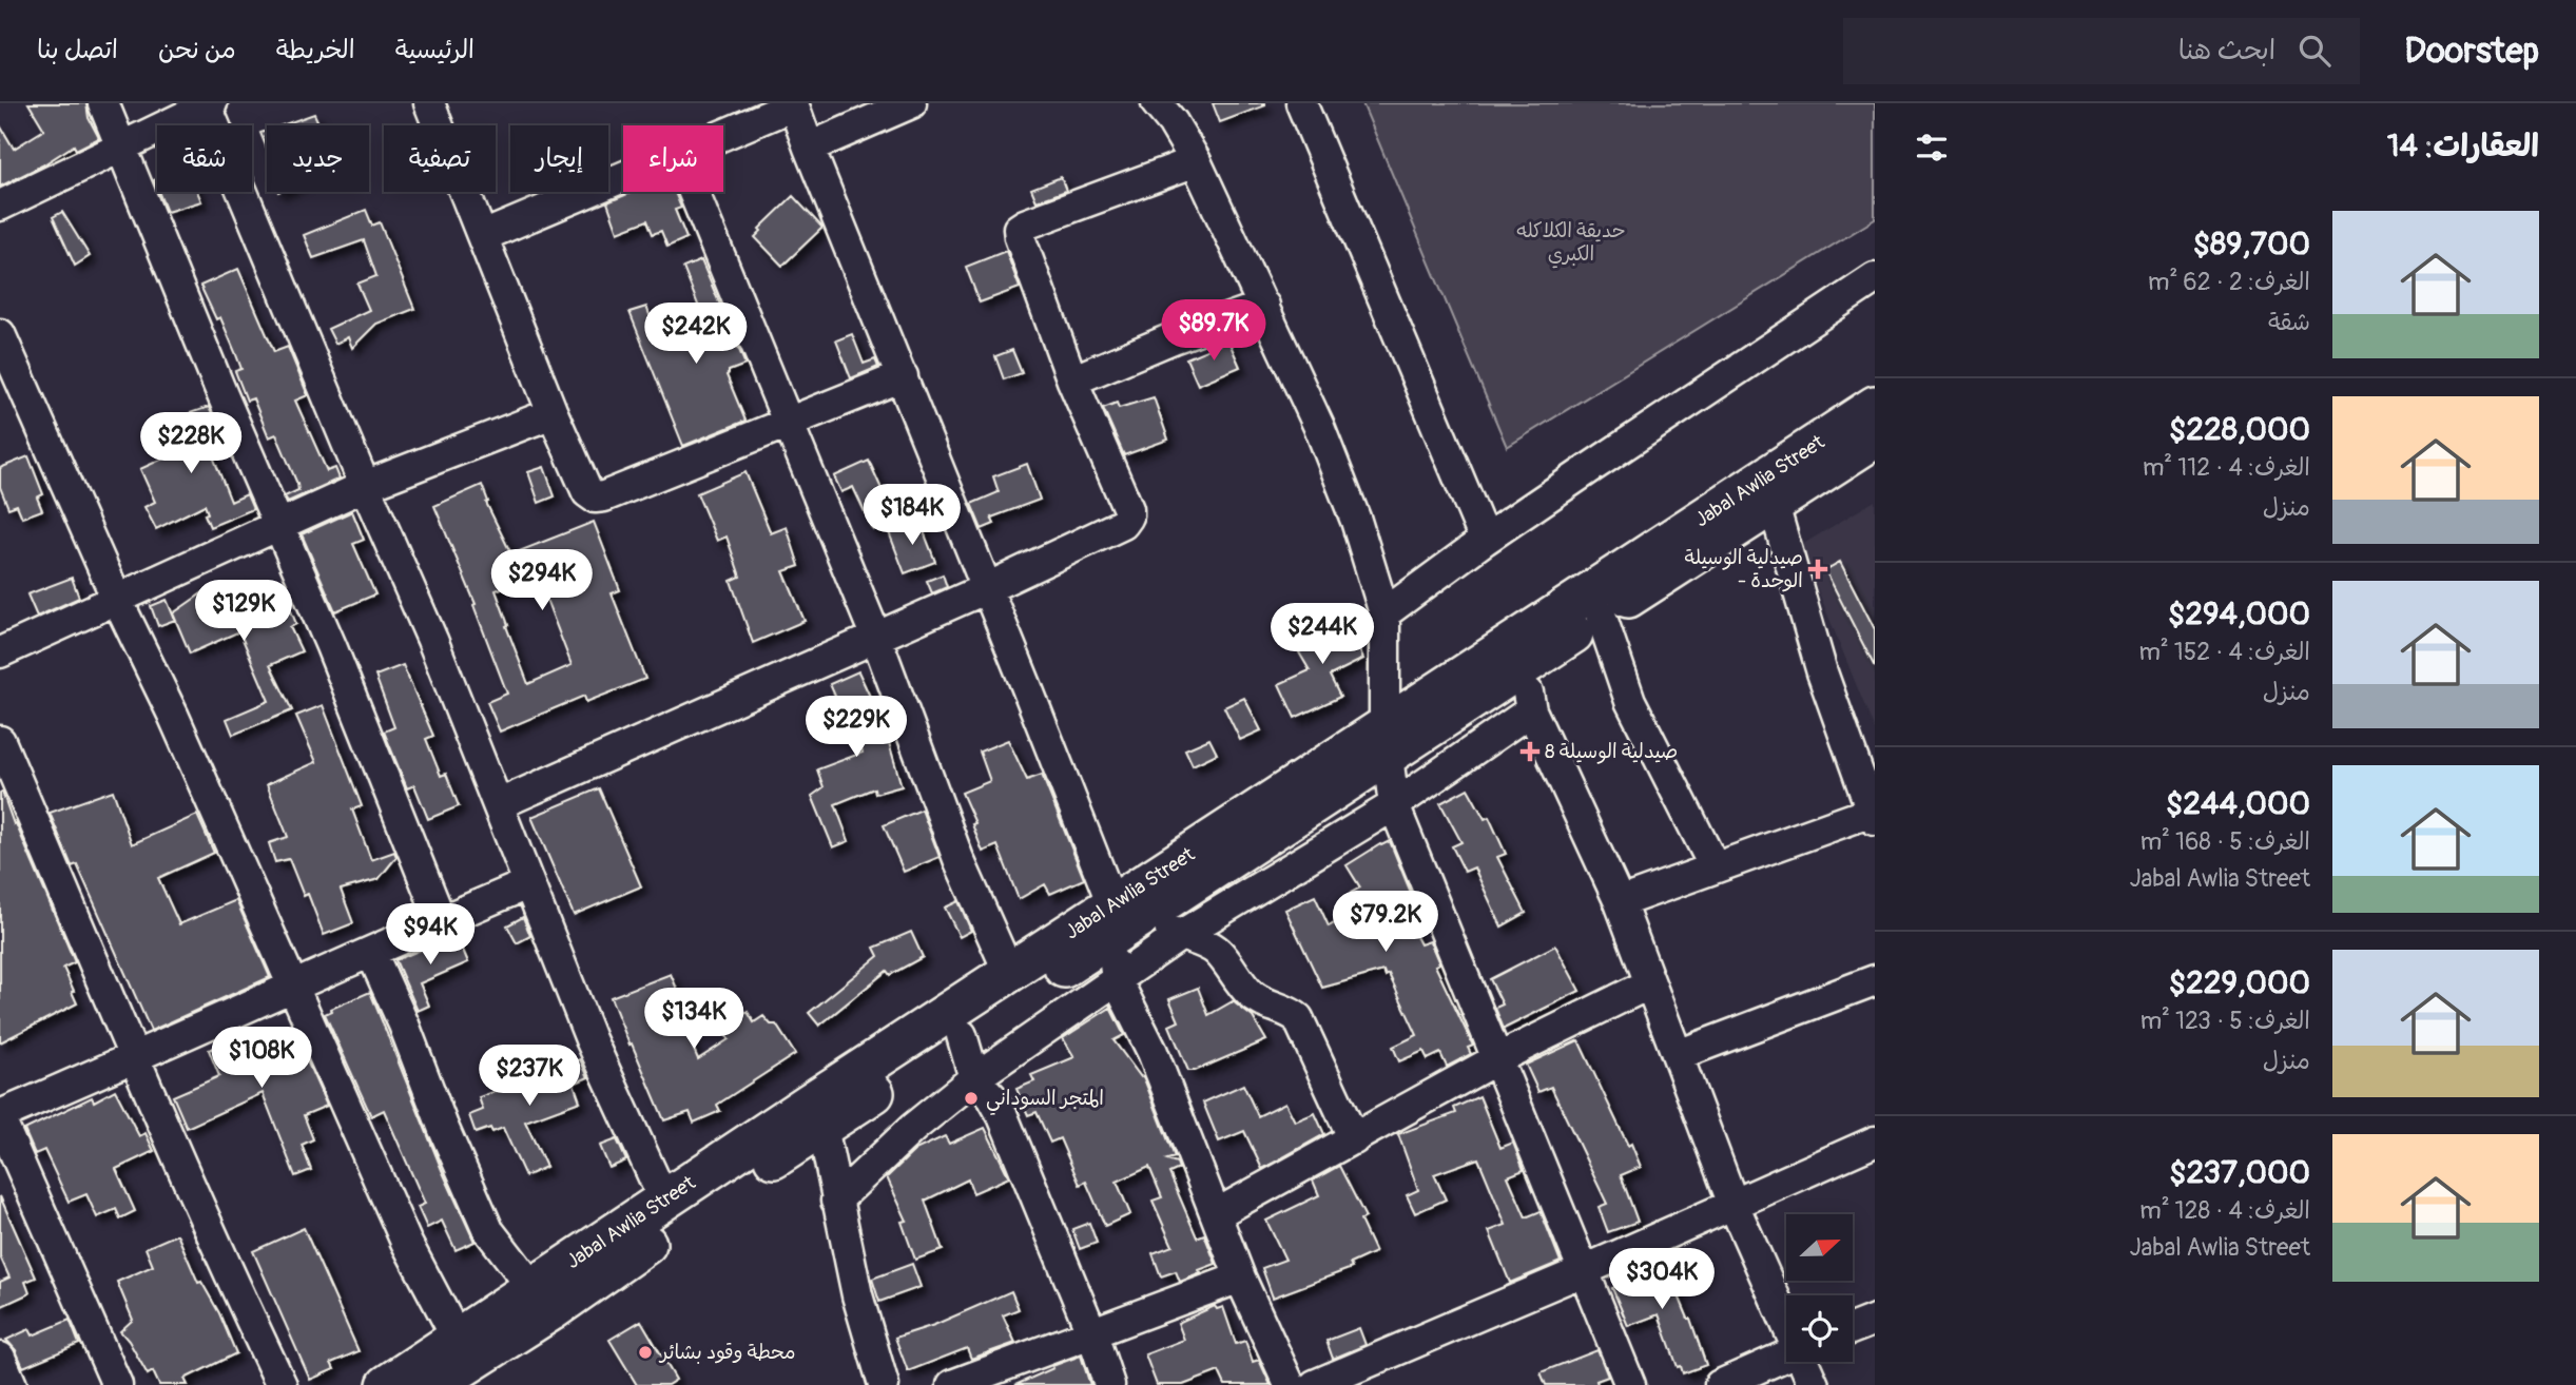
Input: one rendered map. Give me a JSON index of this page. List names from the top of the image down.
{
  "streets": {
    "main road": ["Jabal Awlia Street"]
  },
  "parks": ["حديقة الكلاكله الكبري"],
  "places": {
    "health": ["صيدلية الوسيلة - الوحدة", "صيدلية الوسيلة 8"],
    "other": ["المتجر السوداني", "محطة وقود بشائر"]
  },
  "north": "right",
  "page": {
    "header": "Doorstep",
    "search": "ابحث هنا",
    "nav": [
      "الرئيسية",
      "الخريطة",
      "من نحن",
      "اتصل بنا"
    ],
    "heading": "العقارات: 14",
    "chip": [
      "شراء",
      "إيجار",
      "تصفية",
      "جديد",
      "شقة"
    ],
    "list": [
      {
        "name": "$89,700",
        "note": "الغرف: 2 · 62 m² · شقة"
      },
      {
        "name": "$228,000",
        "note": "الغرف: 4 · 112 m² · منزل"
      },
      {
        "name": "$294,000",
        "note": "الغرف: 4 · 152 m² · منزل"
      },
      {
        "name": "$244,000",
        "note": "الغرف: 5 · 168 m² · Jabal Awlia Street"
      },
      {
        "name": "$229,000",
        "note": "الغرف: 5 · 123 m² · منزل"
      },
      {
        "name": "$237,000",
        "note": "الغرف: 4 · 128 m² · Jabal Awlia Street"
      }
    ],
    "price": [
      "$89.7K",
      "$242K",
      "$228K",
      "$184K",
      "$294K",
      "$129K",
      "$244K",
      "$229K",
      "$79.2K",
      "$94K",
      "$134K",
      "$108K",
      "$237K",
      "$304K"
    ]
  }
}
